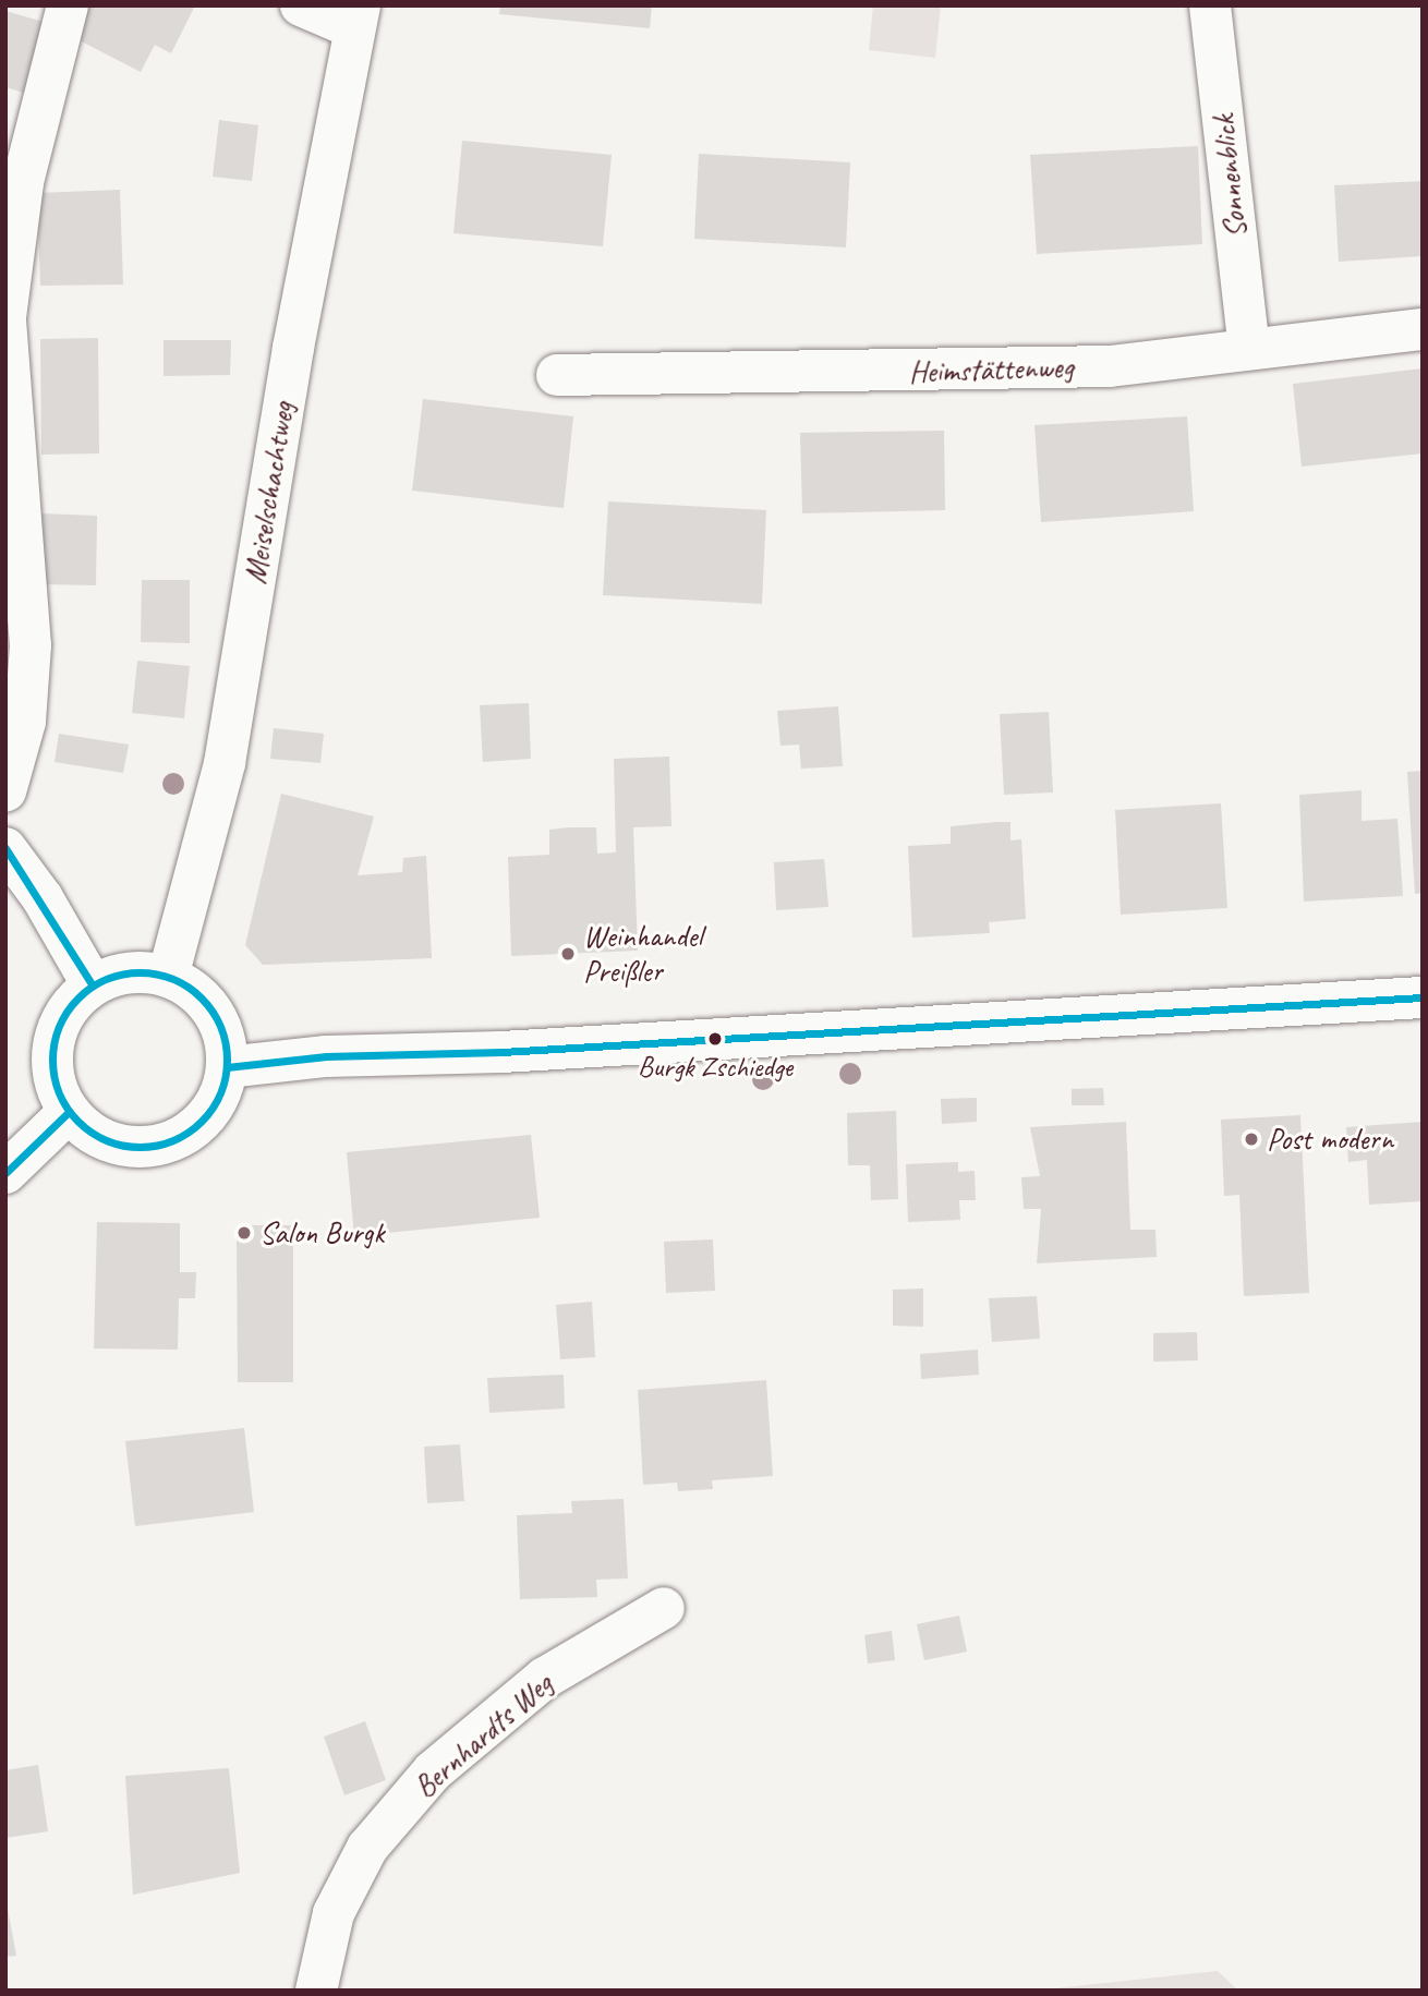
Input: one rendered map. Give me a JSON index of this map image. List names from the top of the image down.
{
  "streets": {
    "street": [
      "Sonnenblick",
      "Heimstättenweg",
      "Meiselschachtweg",
      "Bernhardts Weg"
    ]
  },
  "crossings": [
    ["Sonnenblick", "Heimstättenweg"]
  ],
  "places": [
    "Weinhandel Preißler",
    "Burgk Zschiedge",
    "Post modern",
    "Salon Burgk"
  ]
}
